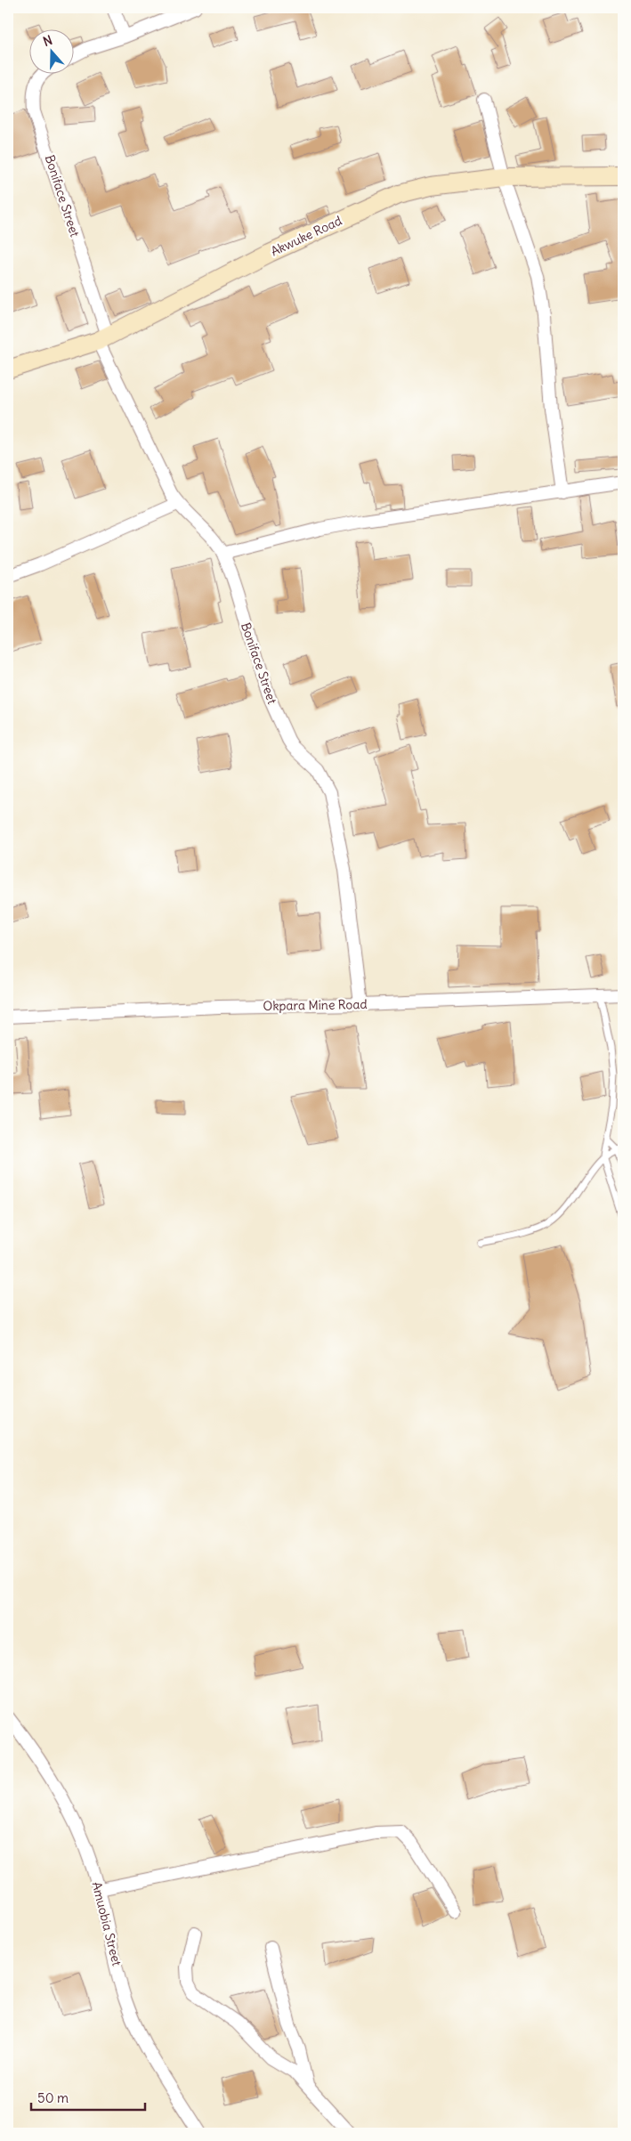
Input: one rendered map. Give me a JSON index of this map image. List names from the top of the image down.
{
  "streets": {
    "main road": ["Akwuke Road"],
    "street": ["Boniface Street", "Okpara Mine Road", "Amuobia Street"]
  },
  "crossings": [
    ["Boniface Street", "Akwuke Road"],
    ["Boniface Street", "Okpara Mine Road"]
  ],
  "scale_bar": "50 m",
  "north": "top"
}
